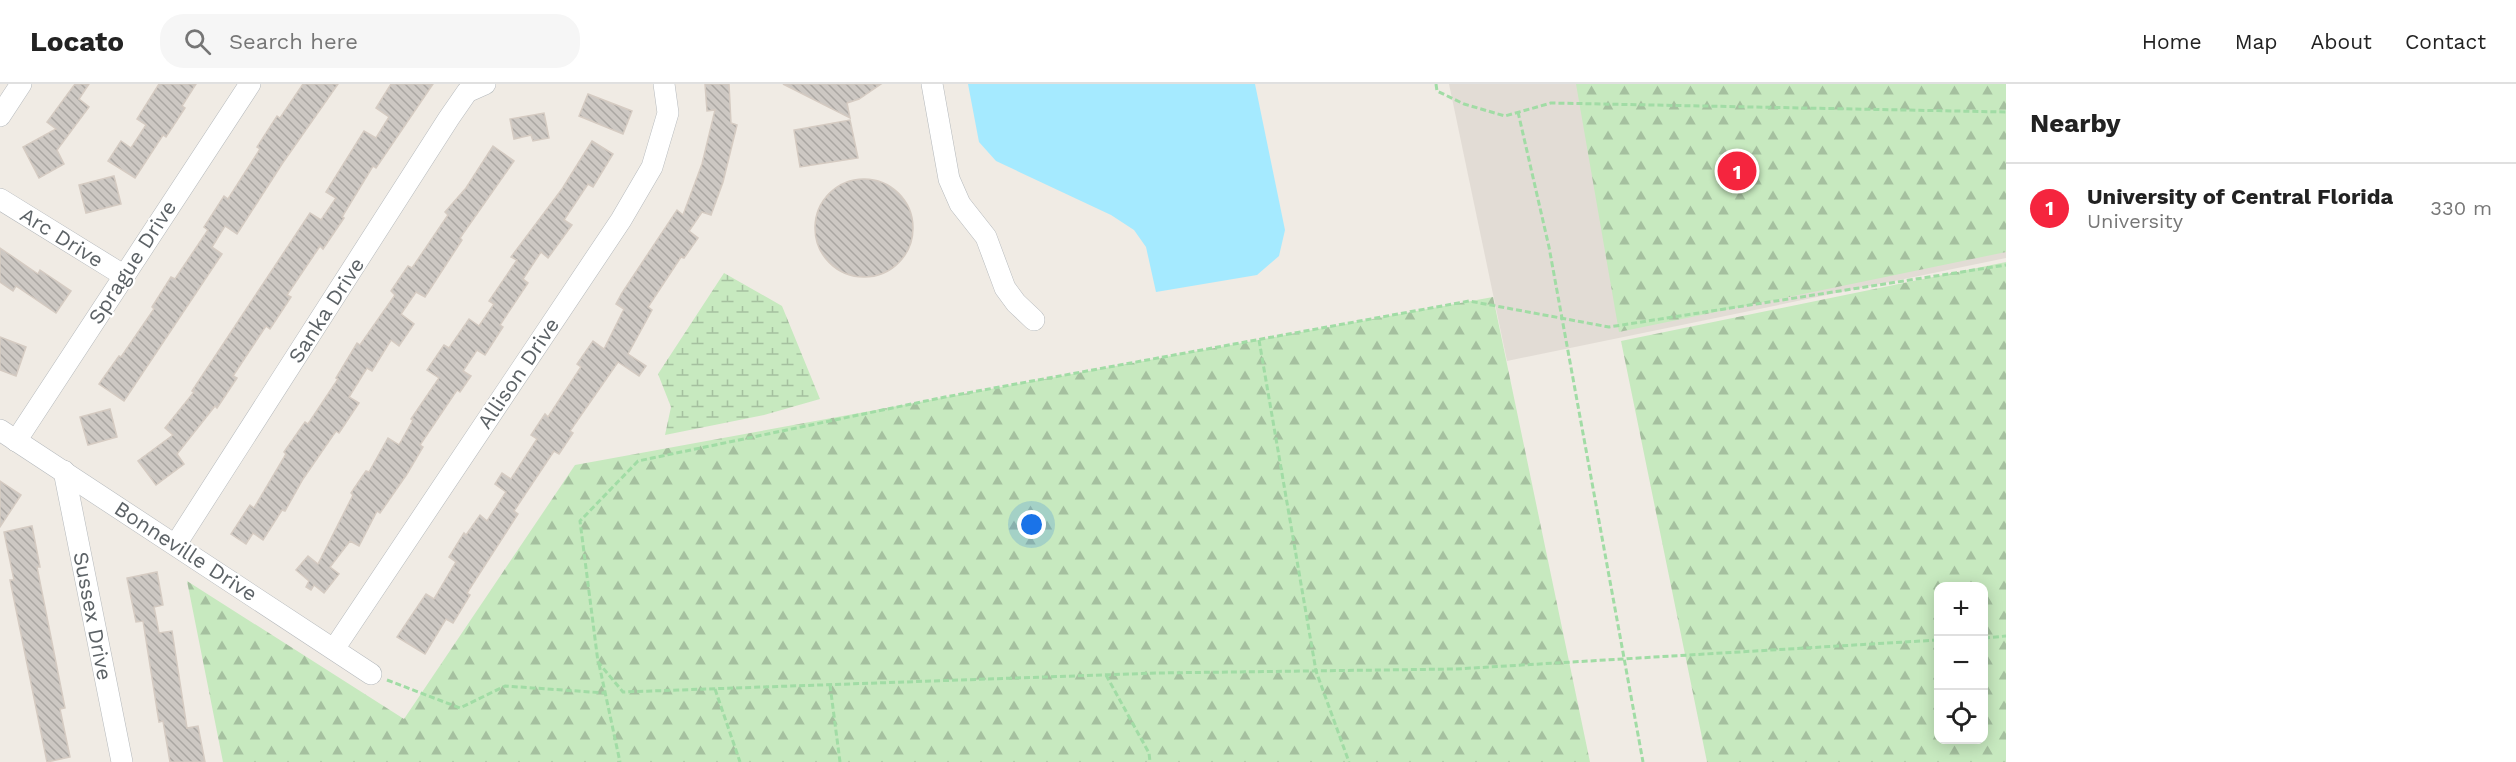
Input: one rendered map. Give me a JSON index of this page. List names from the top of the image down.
{
  "streets": {
    "street": [
      "Arc Drive",
      "Sprague Drive",
      "Sanka Drive",
      "Allison Drive",
      "Bonneville Drive",
      "Sussex Drive"
    ]
  },
  "crossings": [
    ["Arc Drive", "Sprague Drive"],
    ["Sprague Drive", "Bonneville Drive"],
    ["Sanka Drive", "Bonneville Drive"],
    ["Allison Drive", "Bonneville Drive"],
    ["Bonneville Drive", "Sussex Drive"]
  ],
  "page": {
    "header": "Locato",
    "search": "Search here",
    "nav": [
      "Home",
      "Map",
      "About",
      "Contact"
    ],
    "heading": "Nearby",
    "pins": "1",
    "list": [
      {
        "mark": "1",
        "name": "University of Central Florida",
        "note": "University",
        "value": "330 m"
      }
    ],
    "map_buttons": ["+", "−"]
  }
}
